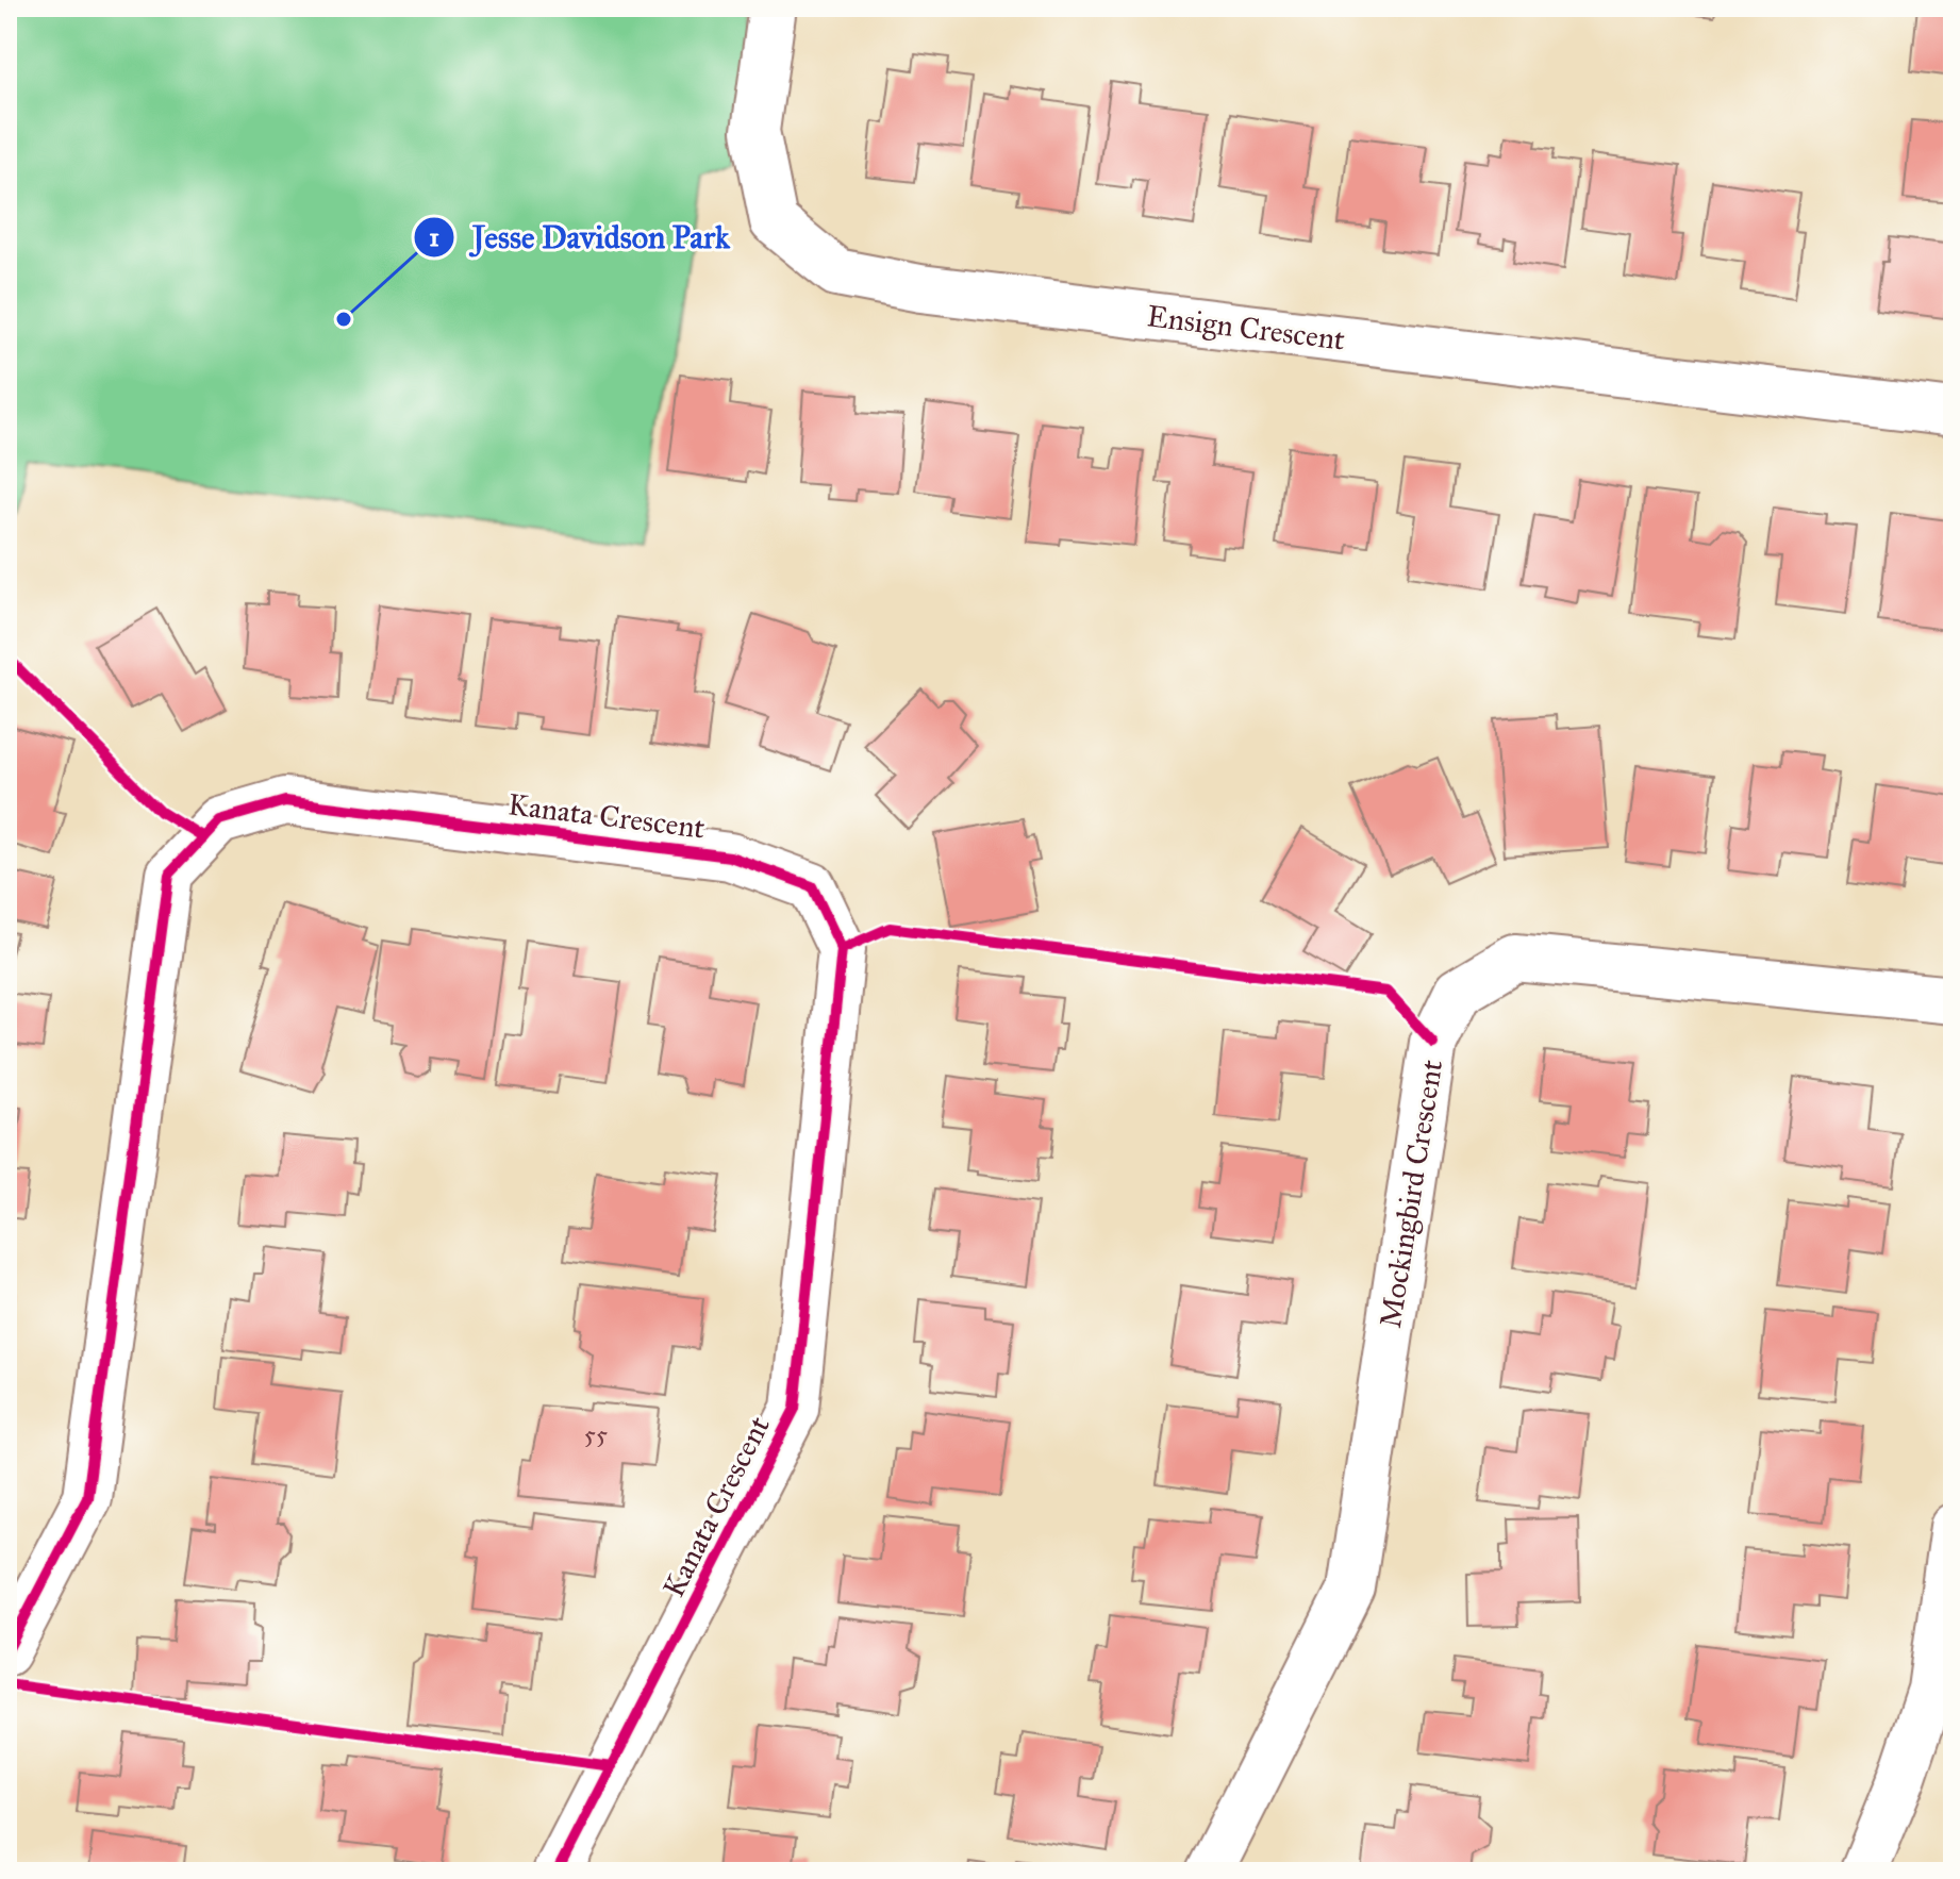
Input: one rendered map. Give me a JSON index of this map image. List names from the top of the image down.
{
  "streets": {
    "street": ["Ensign Crescent", "Kanata Crescent", "Mockingbird Crescent"]
  },
  "places": ["Jesse Davidson Park"],
  "house_numbers": ["55"]
}
